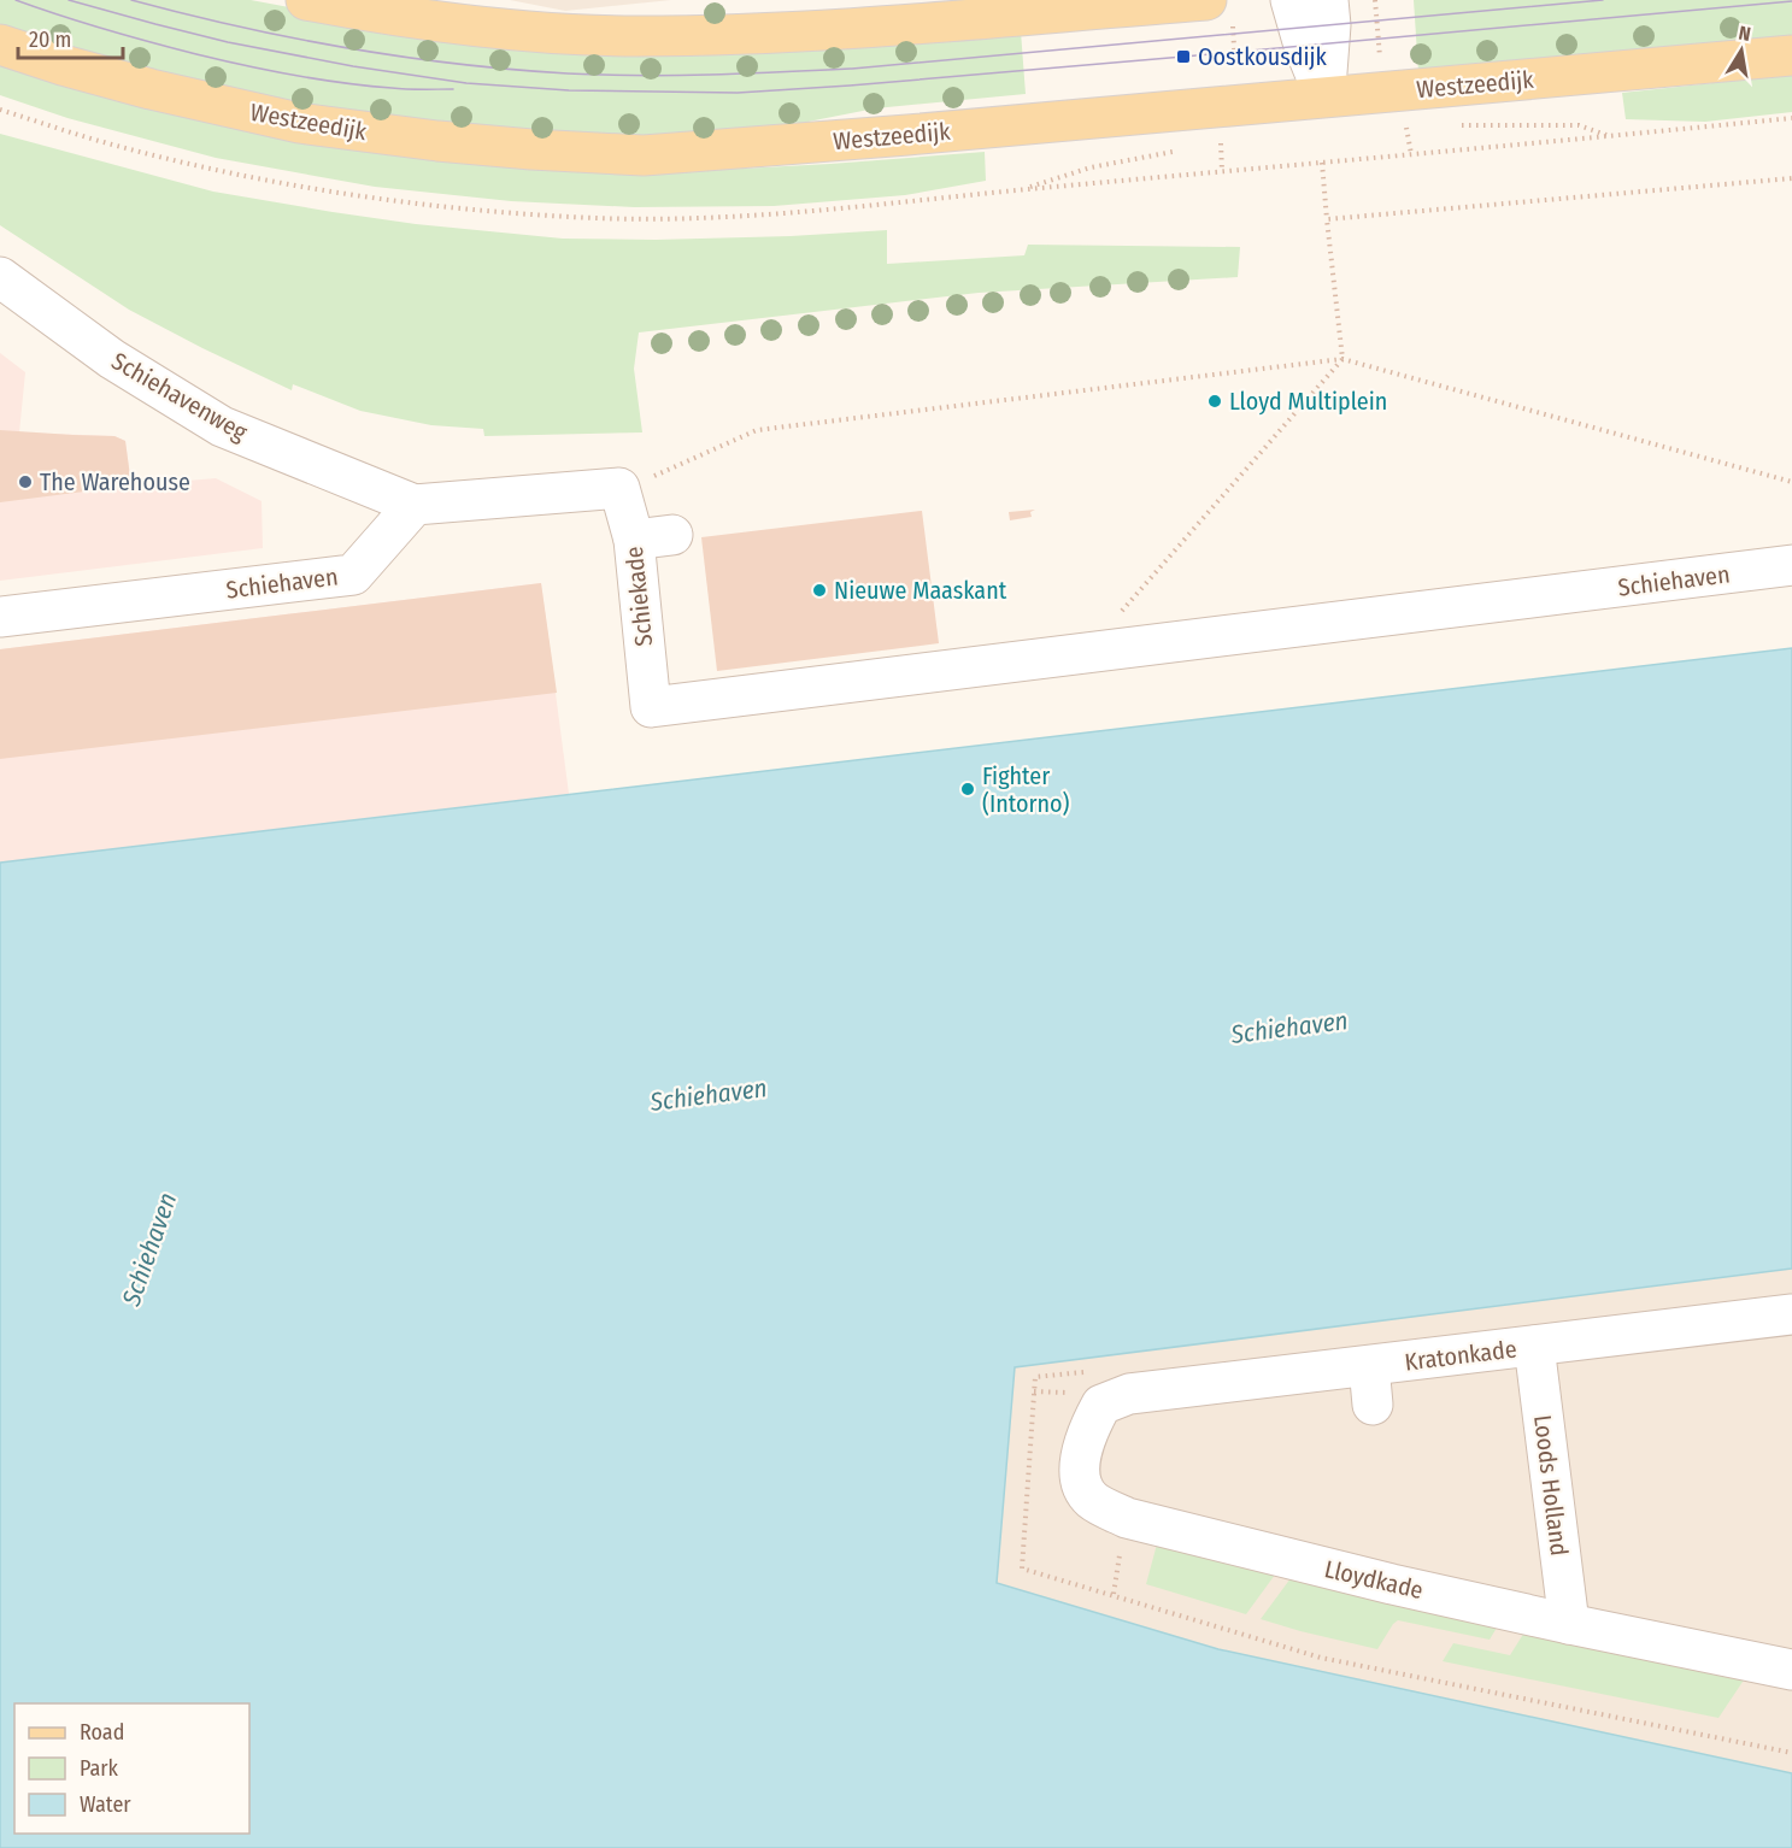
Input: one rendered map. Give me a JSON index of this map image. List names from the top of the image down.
{
  "streets": {
    "main road": ["Westzeedijk"],
    "street": [
      "Schiehavenweg",
      "Schiehaven",
      "Schiekade",
      "Kratonkade",
      "Loods Holland",
      "Lloydkade"
    ]
  },
  "crossings": [
    ["Schiehavenweg", "Schiehaven"],
    ["Schiehaven", "Schiekade"],
    ["Kratonkade", "Loods Holland"],
    ["Kratonkade", "Lloydkade"],
    ["Loods Holland", "Lloydkade"]
  ],
  "water": ["Schiehaven"],
  "places": {
    "transit": ["Oostkousdijk"],
    "other": [
      "Lloyd Multiplein",
      "The Warehouse",
      "Nieuwe Maaskant",
      "Fighter (Intorno)"
    ]
  },
  "legend": ["Road", "Park", "Water"],
  "scale_bar": "20 m",
  "north": "top"
}
